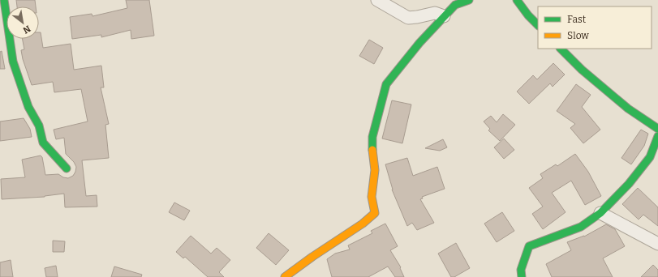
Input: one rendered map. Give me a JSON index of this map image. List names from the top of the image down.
{
  "legend": ["Fast", "Slow"],
  "north": "bottom right"
}
